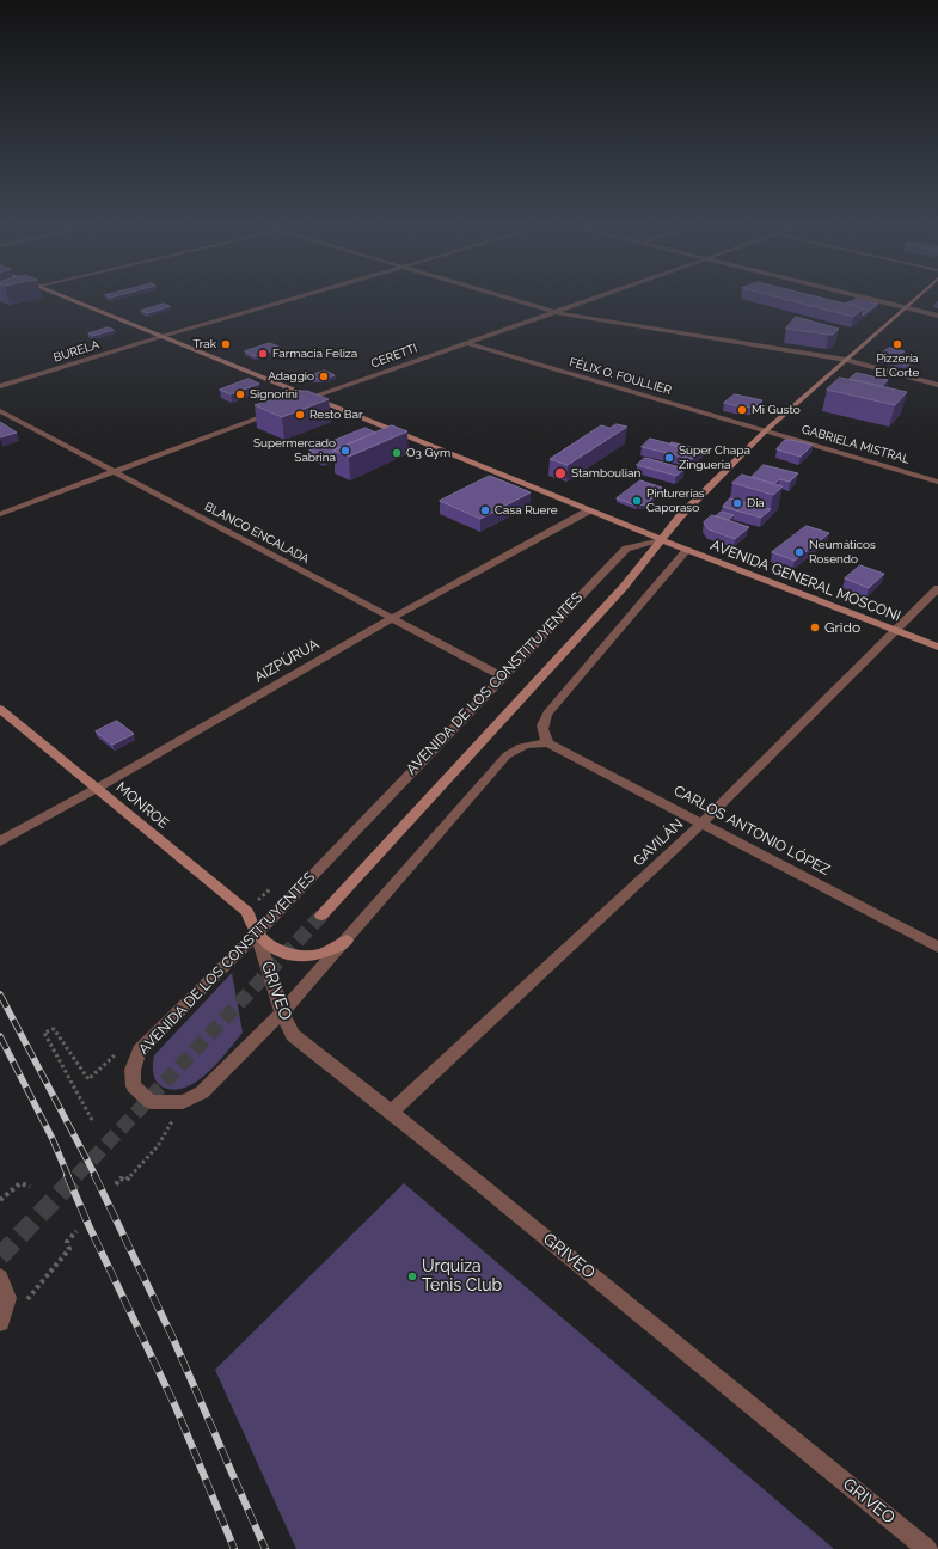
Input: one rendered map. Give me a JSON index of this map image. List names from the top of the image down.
{
  "streets": {
    "main road": ["AVENIDA GENERAL MOSCONI", "AVENIDA DE LOS CONSTITUYENTES", "MONROE"],
    "street": [
      "BURELA",
      "CERETTI",
      "FÉLIX O. FOULLIER",
      "GABRIELA MISTRAL",
      "BLANCO ENCALADA",
      "AIZPÚRUA",
      "CARLOS ANTONIO LÓPEZ",
      "GAVILÁN",
      "GRIVEO"
    ]
  },
  "crossings": [
    ["BURELA", "AVENIDA GENERAL MOSCONI"],
    ["CERETTI", "FÉLIX O. FOULLIER"],
    ["CERETTI", "AVENIDA GENERAL MOSCONI"],
    ["FÉLIX O. FOULLIER", "GABRIELA MISTRAL"],
    ["FÉLIX O. FOULLIER", "AVENIDA DE LOS CONSTITUYENTES"],
    ["GABRIELA MISTRAL", "AVENIDA DE LOS CONSTITUYENTES"],
    ["BLANCO ENCALADA", "AIZPÚRUA"],
    ["BLANCO ENCALADA", "AVENIDA DE LOS CONSTITUYENTES"],
    ["AVENIDA GENERAL MOSCONI", "AIZPÚRUA"],
    ["AVENIDA GENERAL MOSCONI", "AVENIDA DE LOS CONSTITUYENTES"],
    ["AVENIDA GENERAL MOSCONI", "GAVILÁN"],
    ["AIZPÚRUA", "MONROE"],
    ["AVENIDA DE LOS CONSTITUYENTES", "MONROE"],
    ["AVENIDA DE LOS CONSTITUYENTES", "CARLOS ANTONIO LÓPEZ"],
    ["AVENIDA DE LOS CONSTITUYENTES", "GRIVEO"],
    ["MONROE", "GRIVEO"],
    ["CARLOS ANTONIO LÓPEZ", "GAVILÁN"],
    ["GAVILÁN", "GRIVEO"]
  ],
  "places": [
    "Trak",
    "Pizzería El Corte",
    "Farmacia Feliza",
    "Adaggio",
    "Signorini",
    "Mi Gusto",
    "Resto Bar",
    "Supermercado Sabrina",
    "O3 Gym",
    "Super Chapa Zingueria",
    "Stamboulian",
    "Pinturerías Caporaso",
    "Dia",
    "Casa Ruere",
    "Neumáticos Rosendo",
    "Grido",
    "Urquiza Tenis Club"
  ]
}
